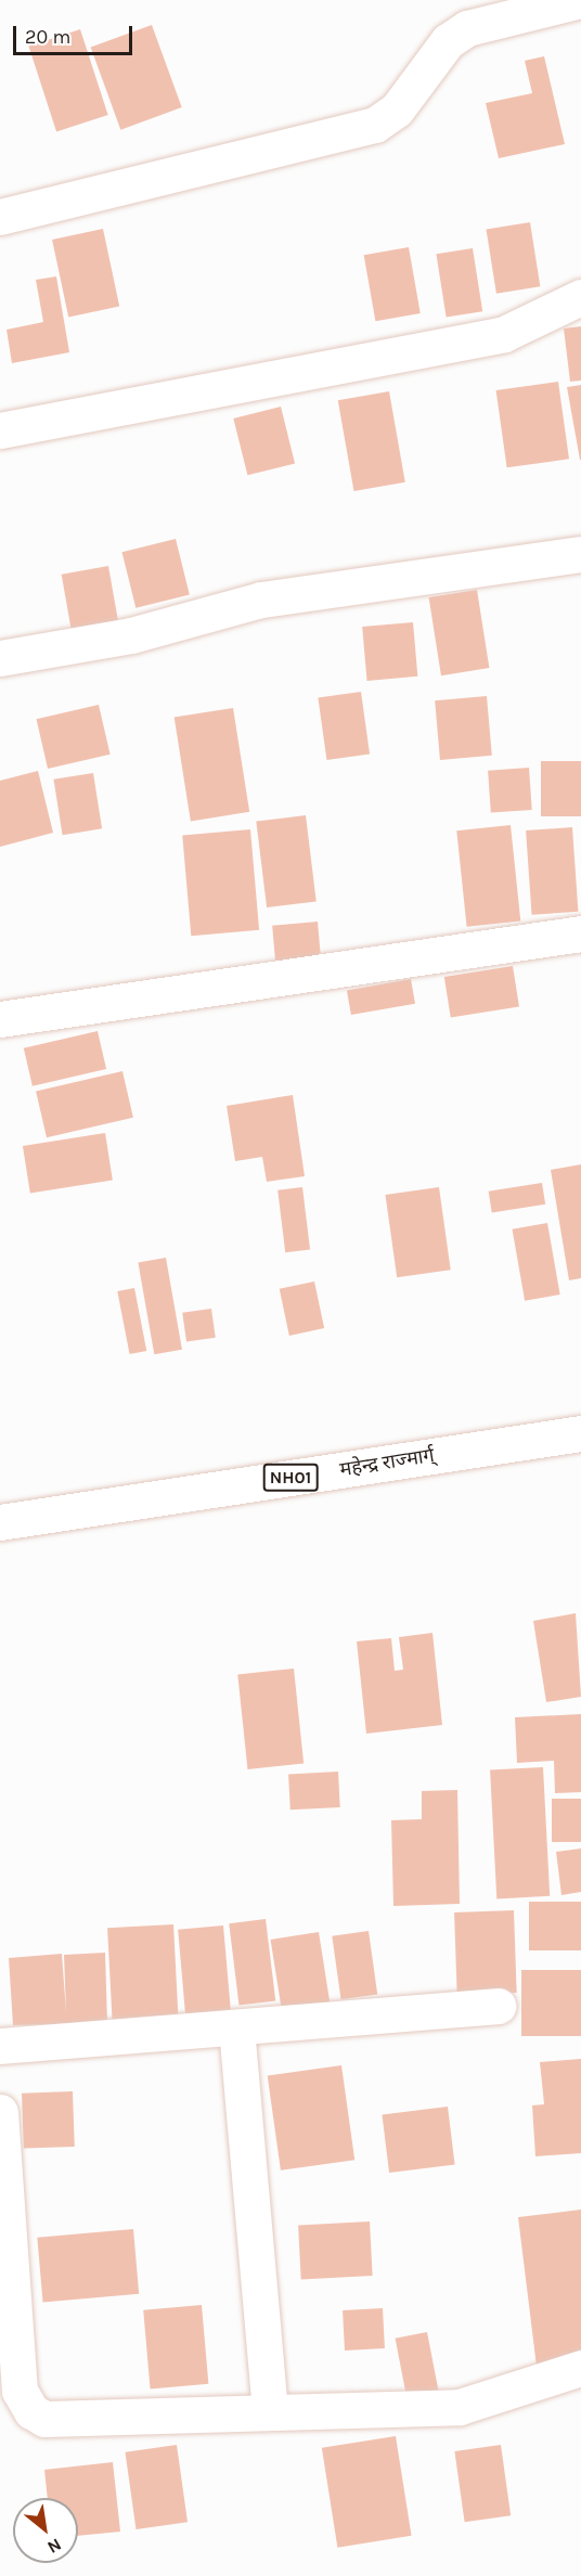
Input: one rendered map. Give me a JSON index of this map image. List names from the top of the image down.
{
  "streets": {
    "main road": ["महेन्द्र राज्मार्ग्", "NH01"]
  },
  "scale_bar": "20 m",
  "north": "bottom right"
}
